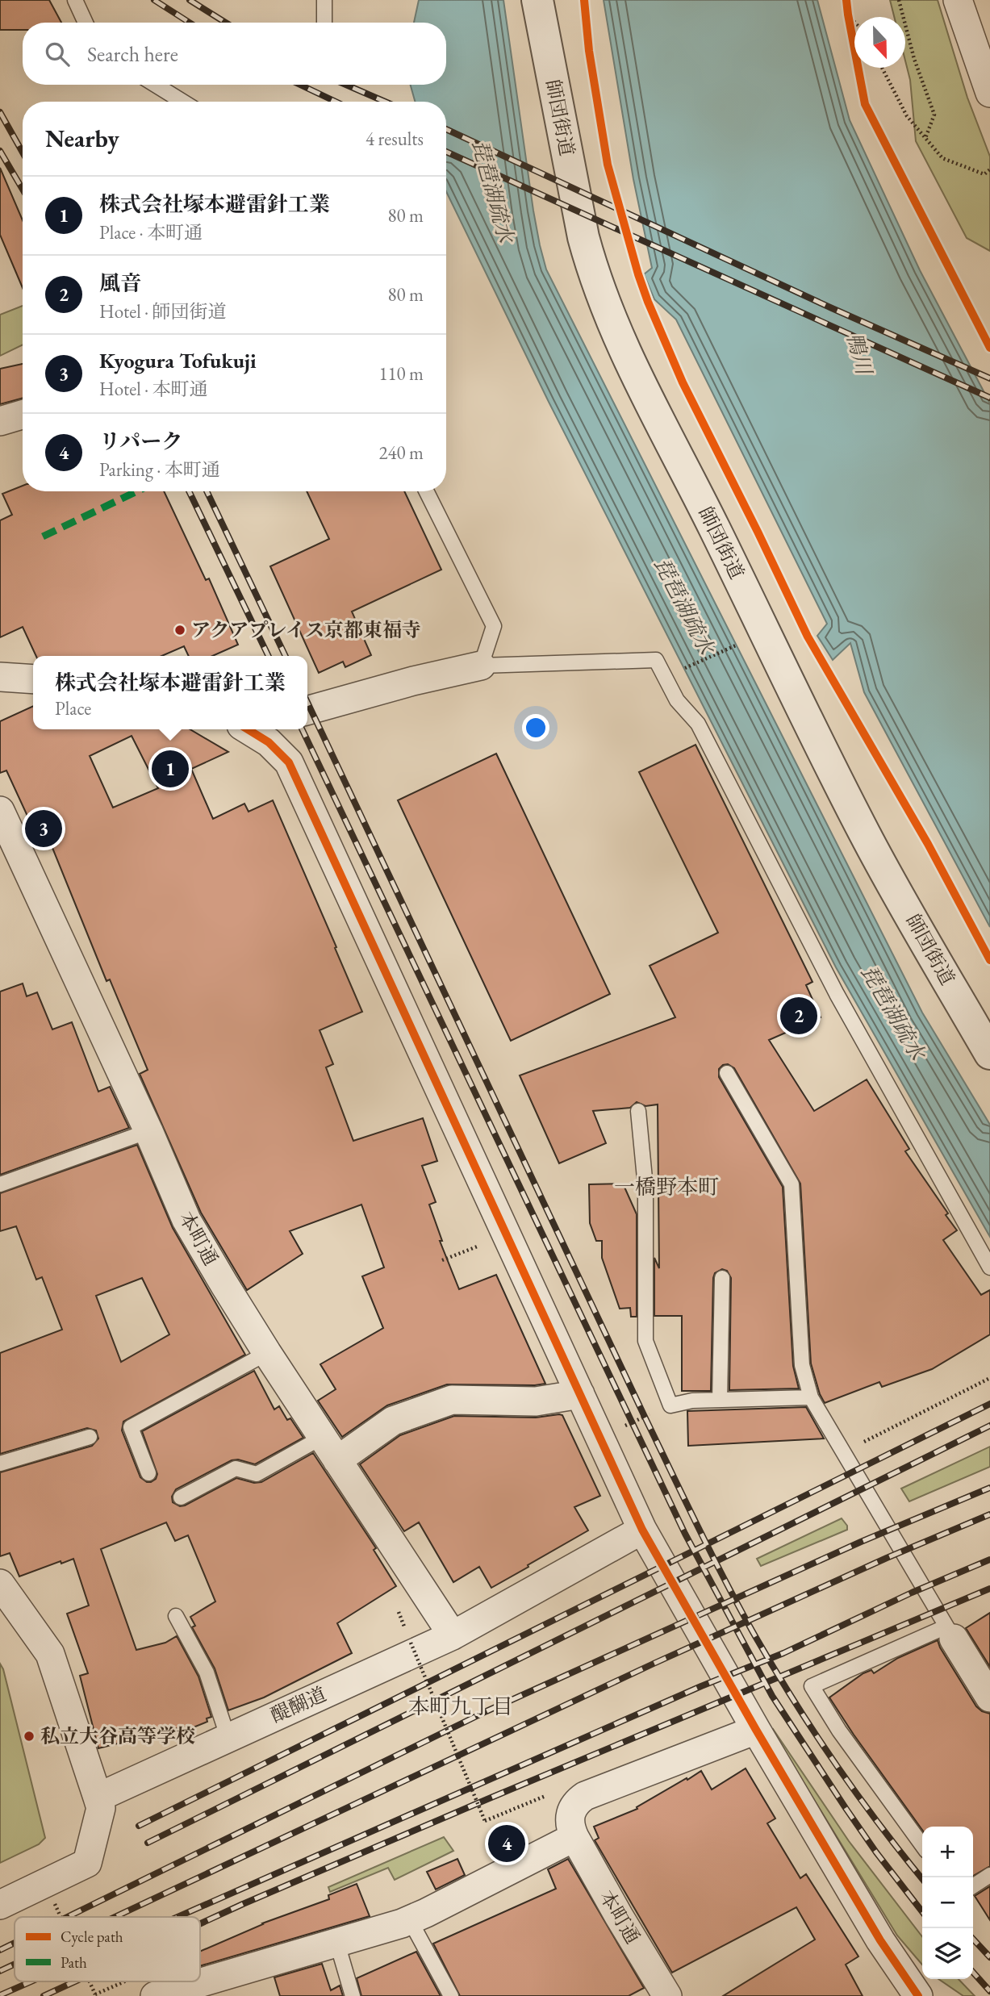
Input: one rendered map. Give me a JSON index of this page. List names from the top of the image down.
{
  "streets": {
    "street": ["師団街道", "本町通", "醍醐道"]
  },
  "crossings": [
    ["本町通", "醍醐道"]
  ],
  "districts": ["一橋野本町", "本町九丁目"],
  "water": ["琵琶湖疏水", "鴨川"],
  "places": ["アクアプレイス京都東福寺", "私立大谷高等学校"],
  "legend": ["Cycle path", "Path"],
  "north": "bottom",
  "page": {
    "search": "Search here",
    "heading": ["Nearby", "4 results"],
    "list": [
      {
        "mark": "1",
        "name": "株式会社塚本避雷針工業",
        "note": "Place · 本町通",
        "value": "80 m"
      },
      {
        "mark": "2",
        "name": "風音",
        "note": "Hotel · 師団街道",
        "value": "80 m"
      },
      {
        "mark": "3",
        "name": "Kyogura Tofukuji",
        "note": "Hotel · 本町通",
        "value": "110 m"
      },
      {
        "mark": "4",
        "name": "リパーク",
        "note": "Parking · 本町通",
        "value": "240 m"
      }
    ],
    "popup": ["株式会社塚本避雷針工業", "Place"],
    "pins": [
      "1",
      "3",
      "2",
      "4"
    ],
    "map_buttons": ["+", "−"]
  }
}
